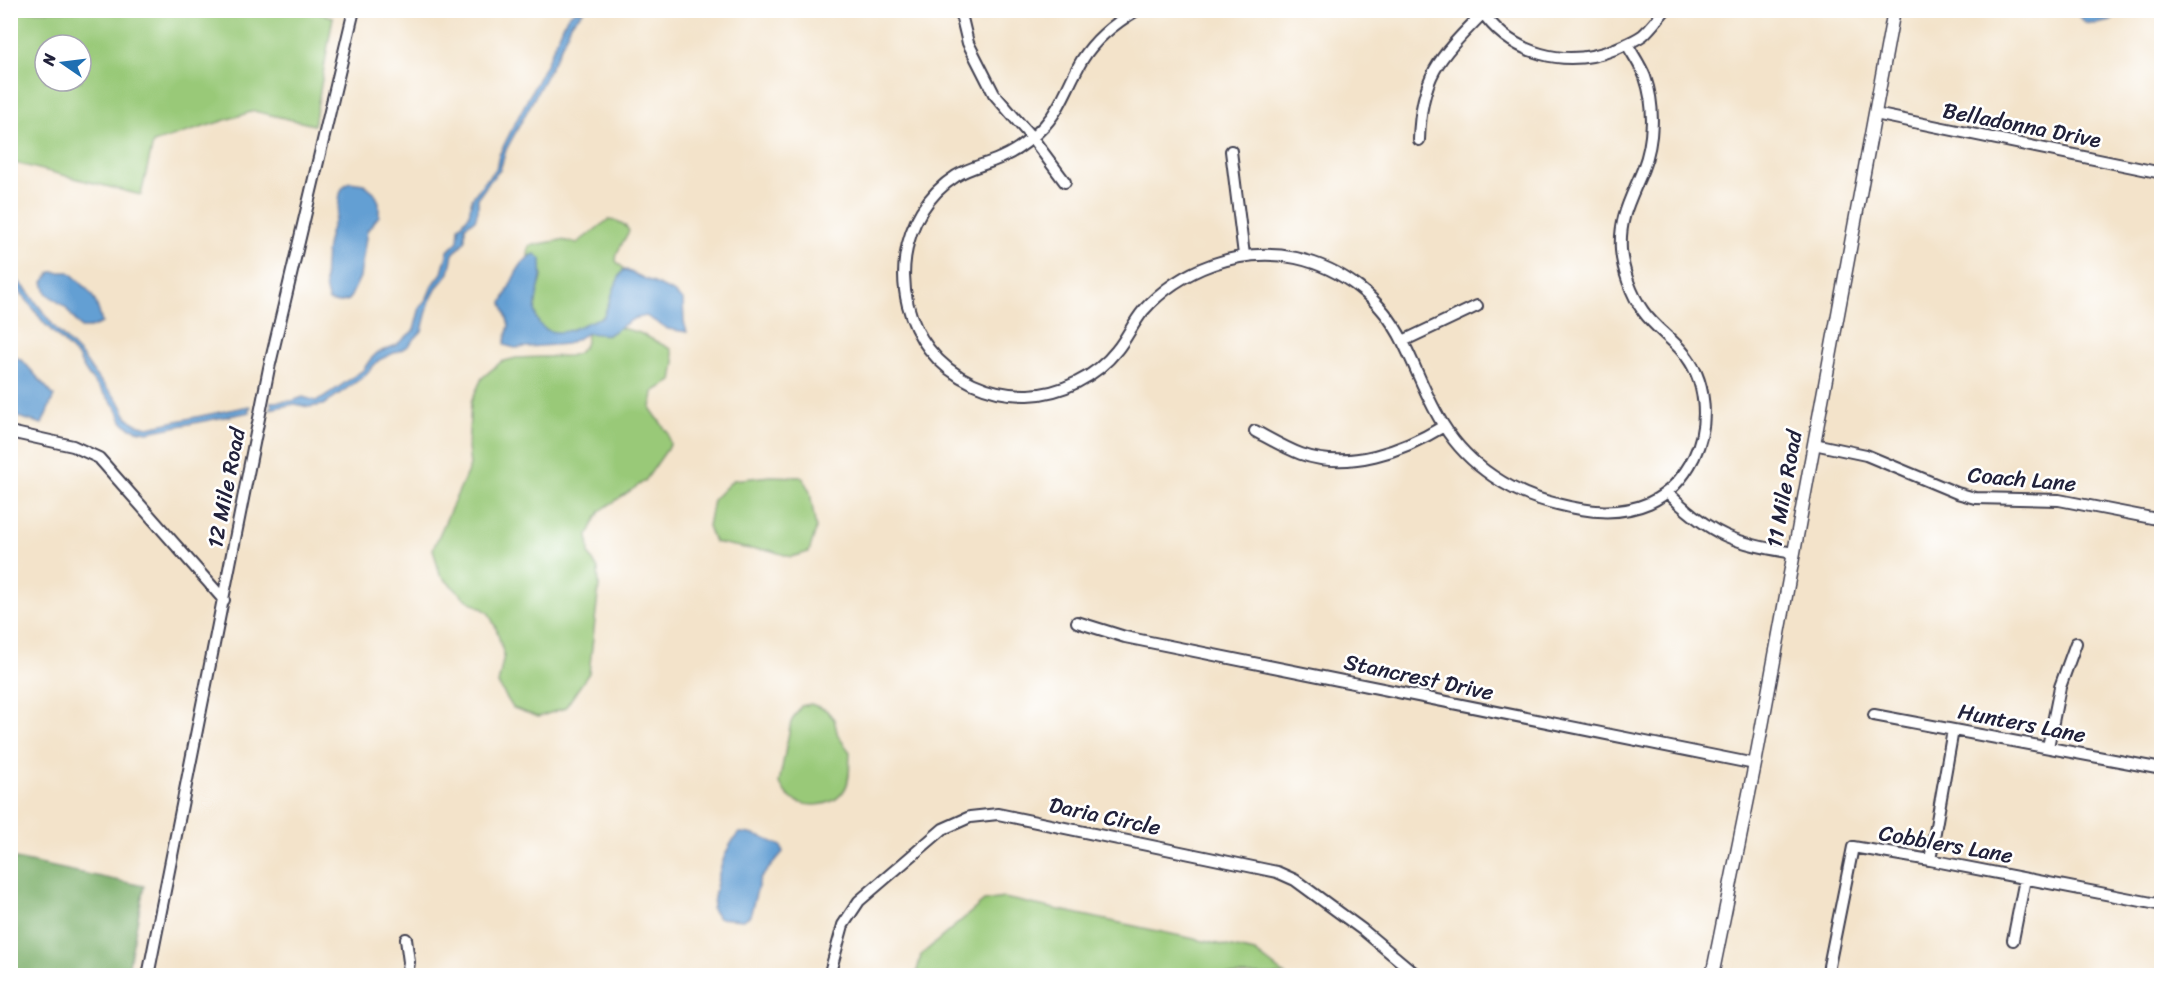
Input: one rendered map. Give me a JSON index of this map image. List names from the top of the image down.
{
  "streets": {
    "street": [
      "Belladonna Drive",
      "Coach Lane",
      "12 Mile Road",
      "11 Mile Road",
      "Stancrest Drive",
      "Hunters Lane",
      "Daria Circle",
      "Cobblers Lane"
    ]
  },
  "crossings": [
    ["Belladonna Drive", "11 Mile Road"],
    ["Coach Lane", "11 Mile Road"],
    ["11 Mile Road", "Stancrest Drive"]
  ],
  "north": "left"
}
